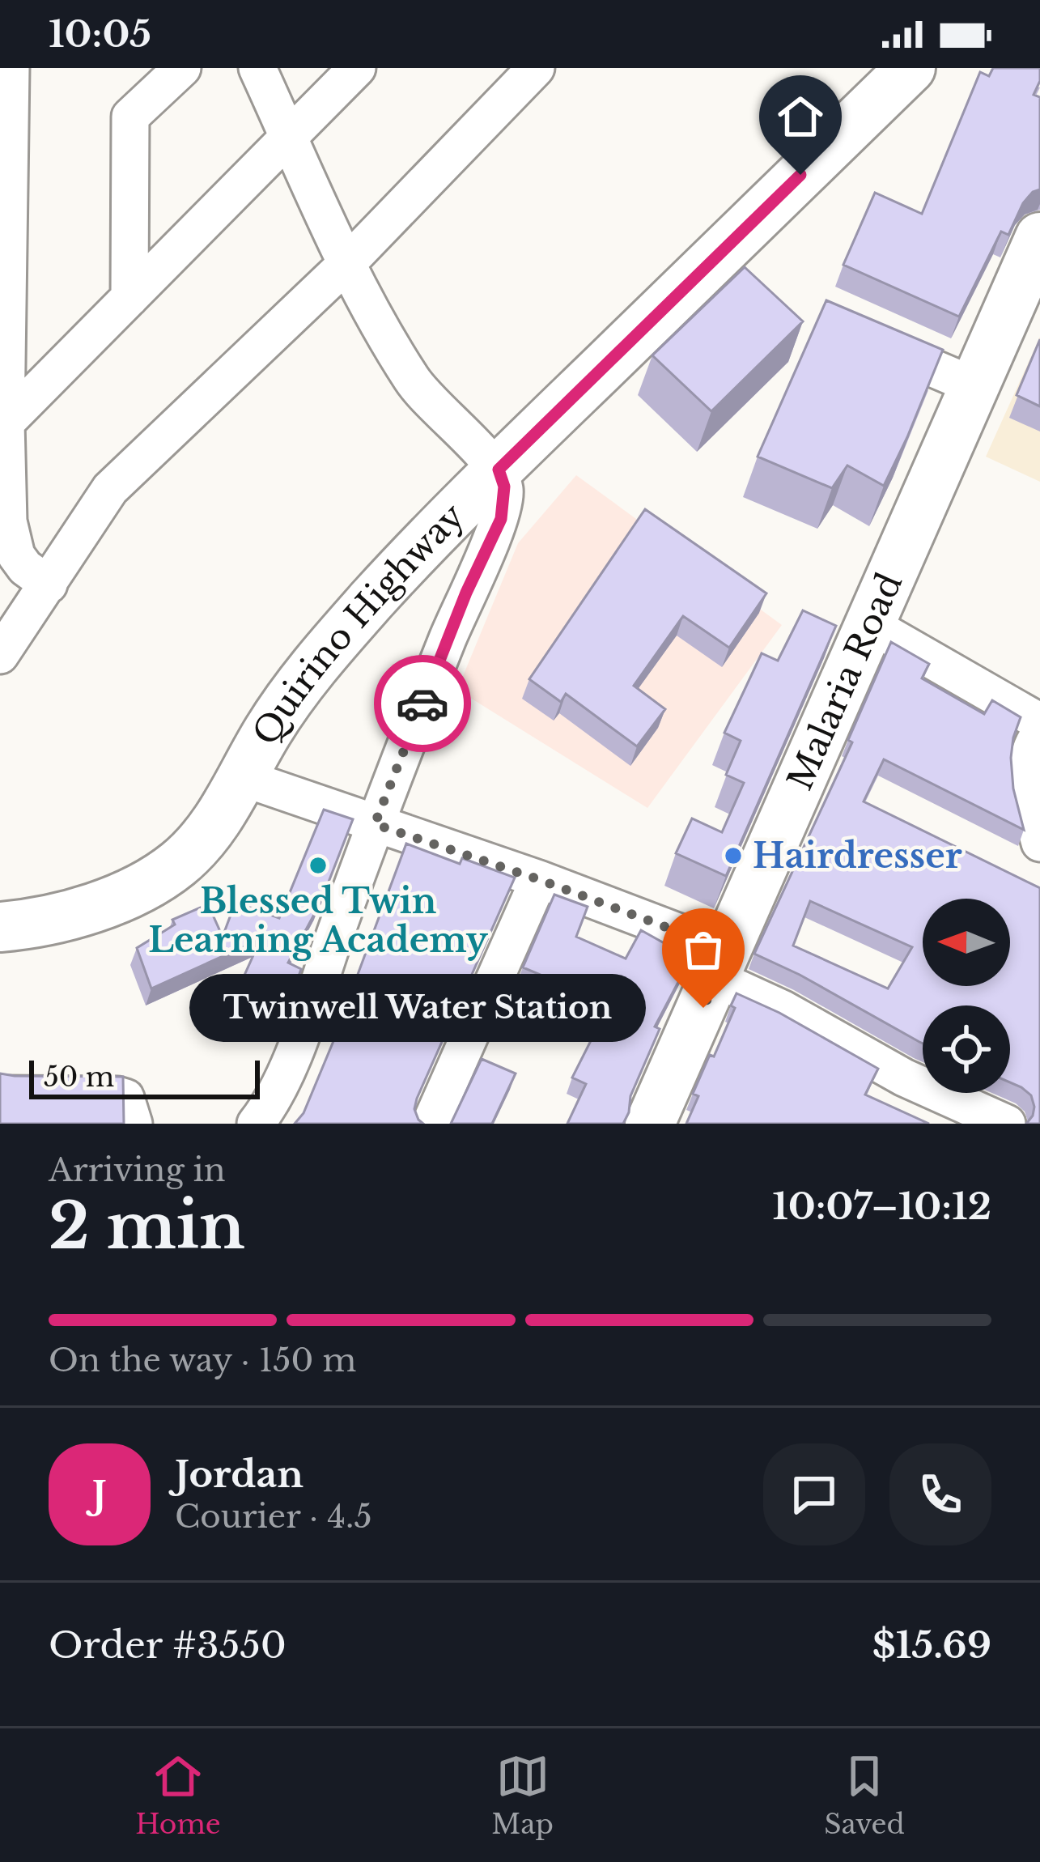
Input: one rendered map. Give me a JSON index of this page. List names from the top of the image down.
{
  "streets": {
    "main road": ["Quirino Highway", "Malaria Road"]
  },
  "places": ["Hairdresser", "Blessed Twin Learning Academy", "Twinwell Water Station"],
  "scale_bar": "50 m",
  "north": "left",
  "page": {
    "status": "10:05",
    "bubble": "Twinwell Water Station",
    "scale": "50 m",
    "heading": ["2 min", "Arriving in", "10:07–10:12"],
    "panel": [
      "Jordan",
      "Courier · 4.5",
      "Order #3550",
      "$15.69"
    ],
    "bar": "On the way · 150 m",
    "round": "J",
    "tabs": ["Home", "Map", "Saved"]
  }
}
